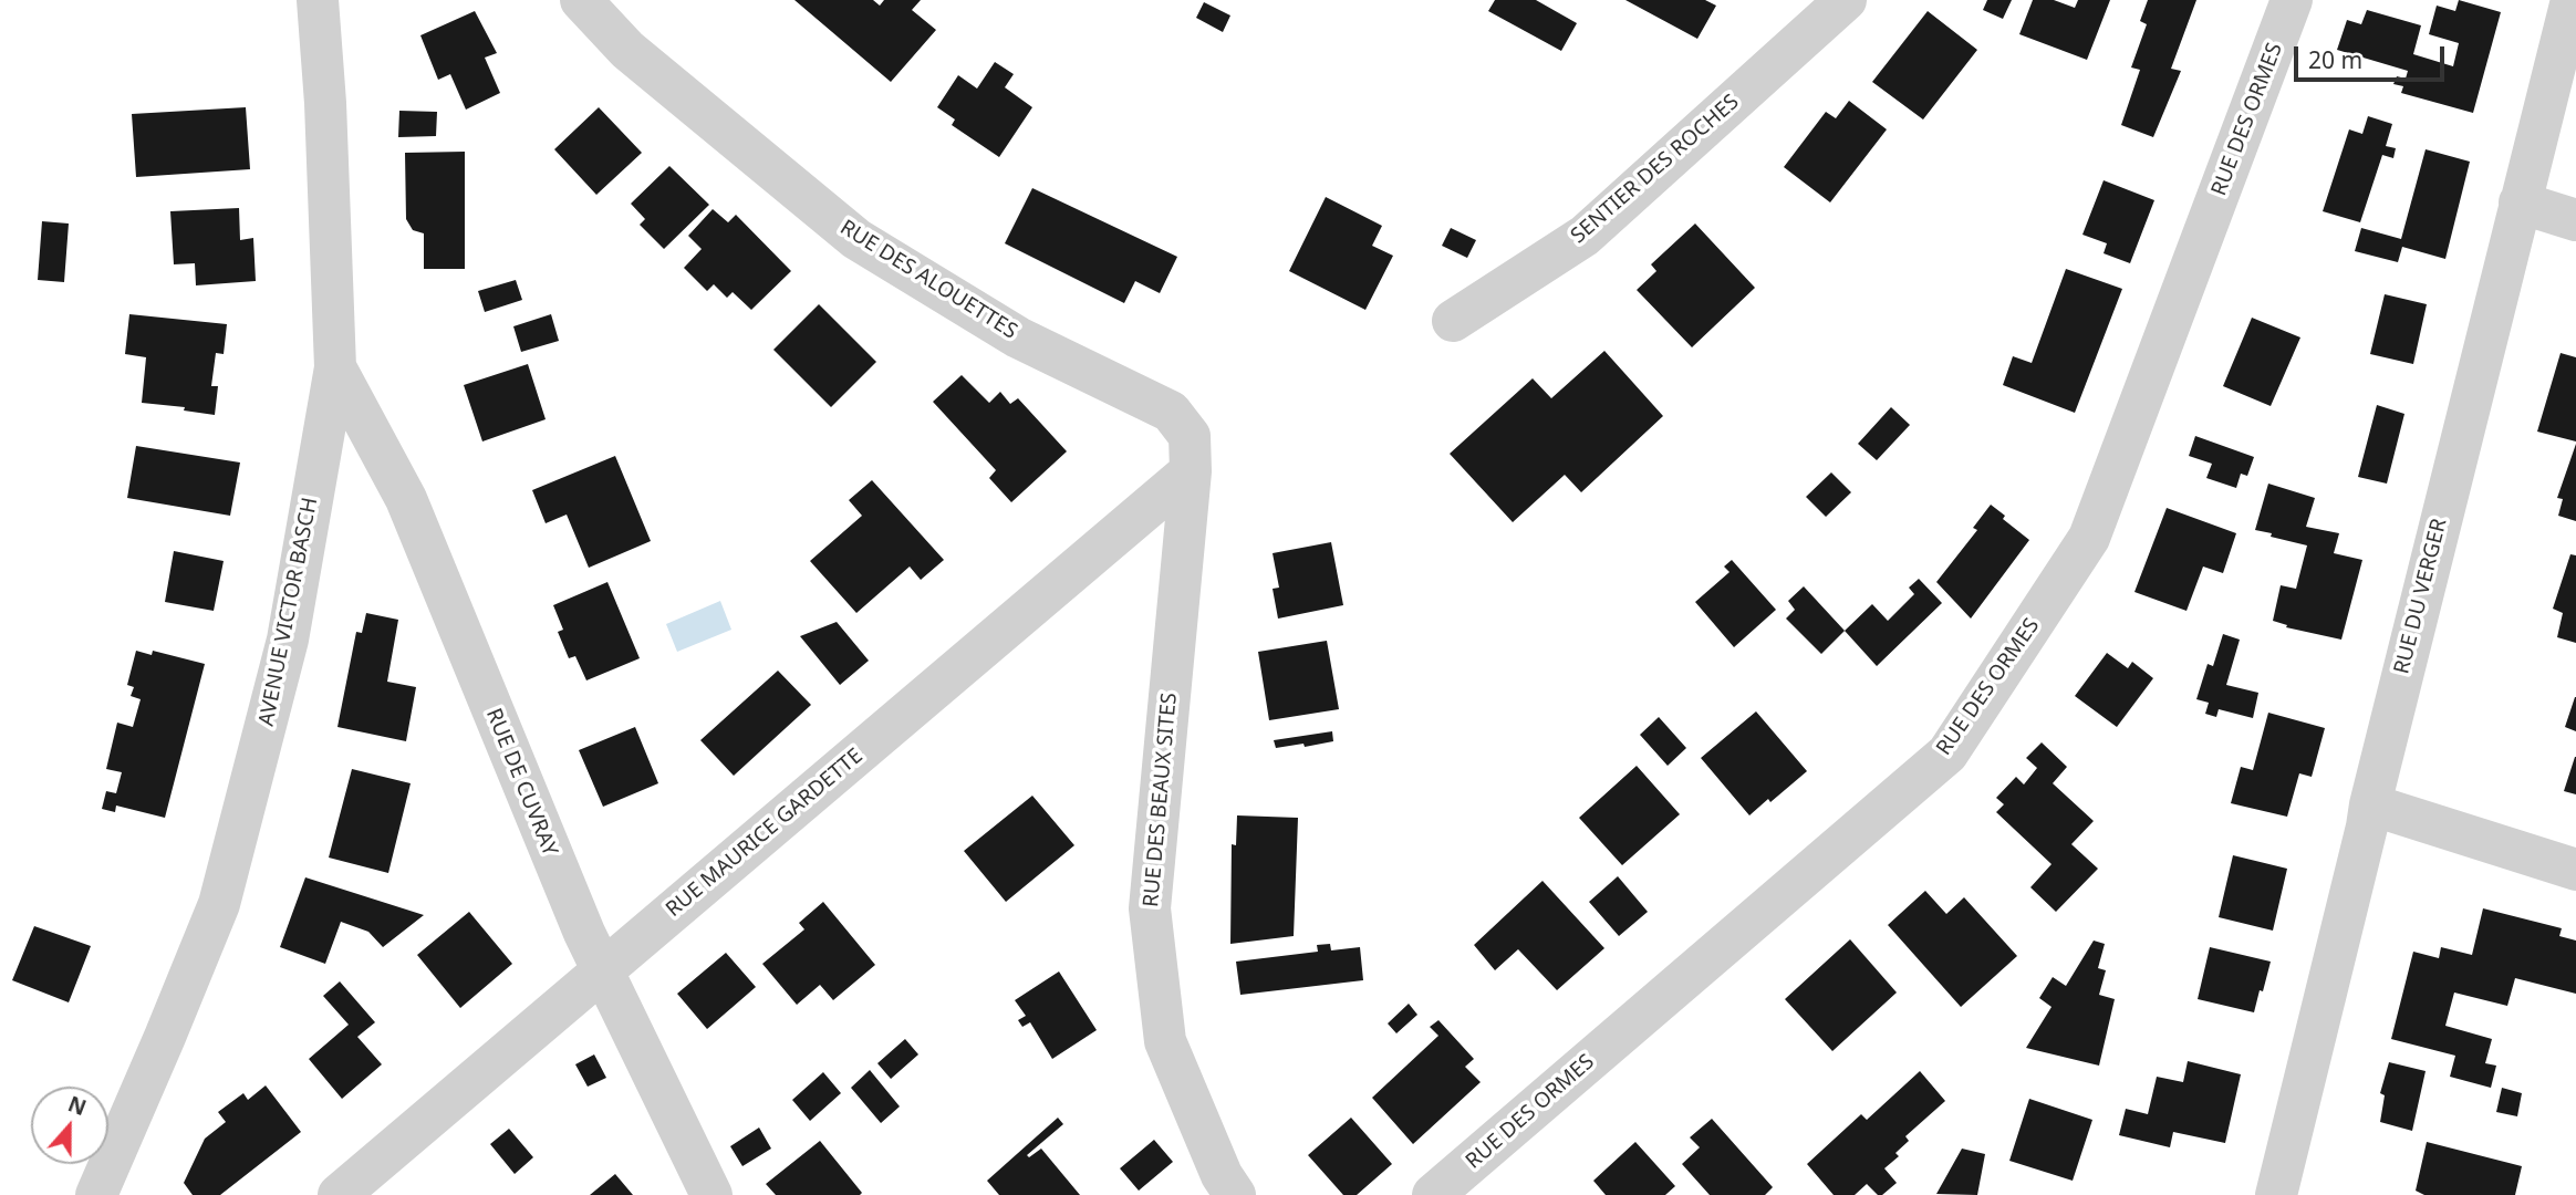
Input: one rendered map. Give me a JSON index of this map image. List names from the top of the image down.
{
  "streets": {
    "street": [
      "RUE DES ORMES",
      "SENTIER DES ROCHES",
      "RUE DES ALOUETTES",
      "RUE DU VERGER",
      "AVENUE VICTOR BASCH",
      "RUE DE CUVRAY",
      "RUE DES BEAUX SITES",
      "RUE MAURICE GARDETTE"
    ]
  },
  "crossings": [
    ["RUE DES ALOUETTES", "RUE DES BEAUX SITES"],
    ["RUE DES ALOUETTES", "RUE MAURICE GARDETTE"],
    ["AVENUE VICTOR BASCH", "RUE DE CUVRAY"],
    ["RUE DE CUVRAY", "RUE MAURICE GARDETTE"],
    ["RUE DES BEAUX SITES", "RUE MAURICE GARDETTE"]
  ],
  "scale_bar": "20 m",
  "north": "top"
}
